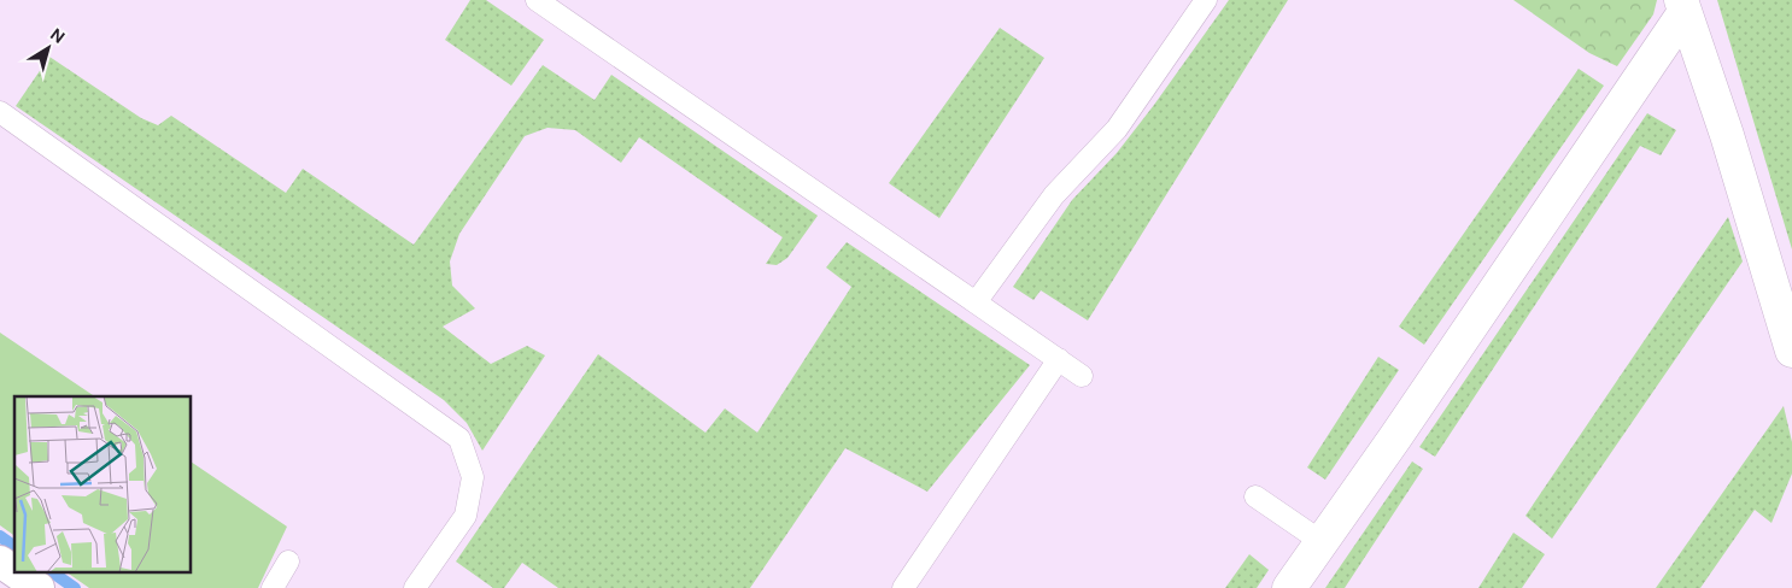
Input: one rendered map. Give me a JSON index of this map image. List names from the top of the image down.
{
  "north": "top right"
}
